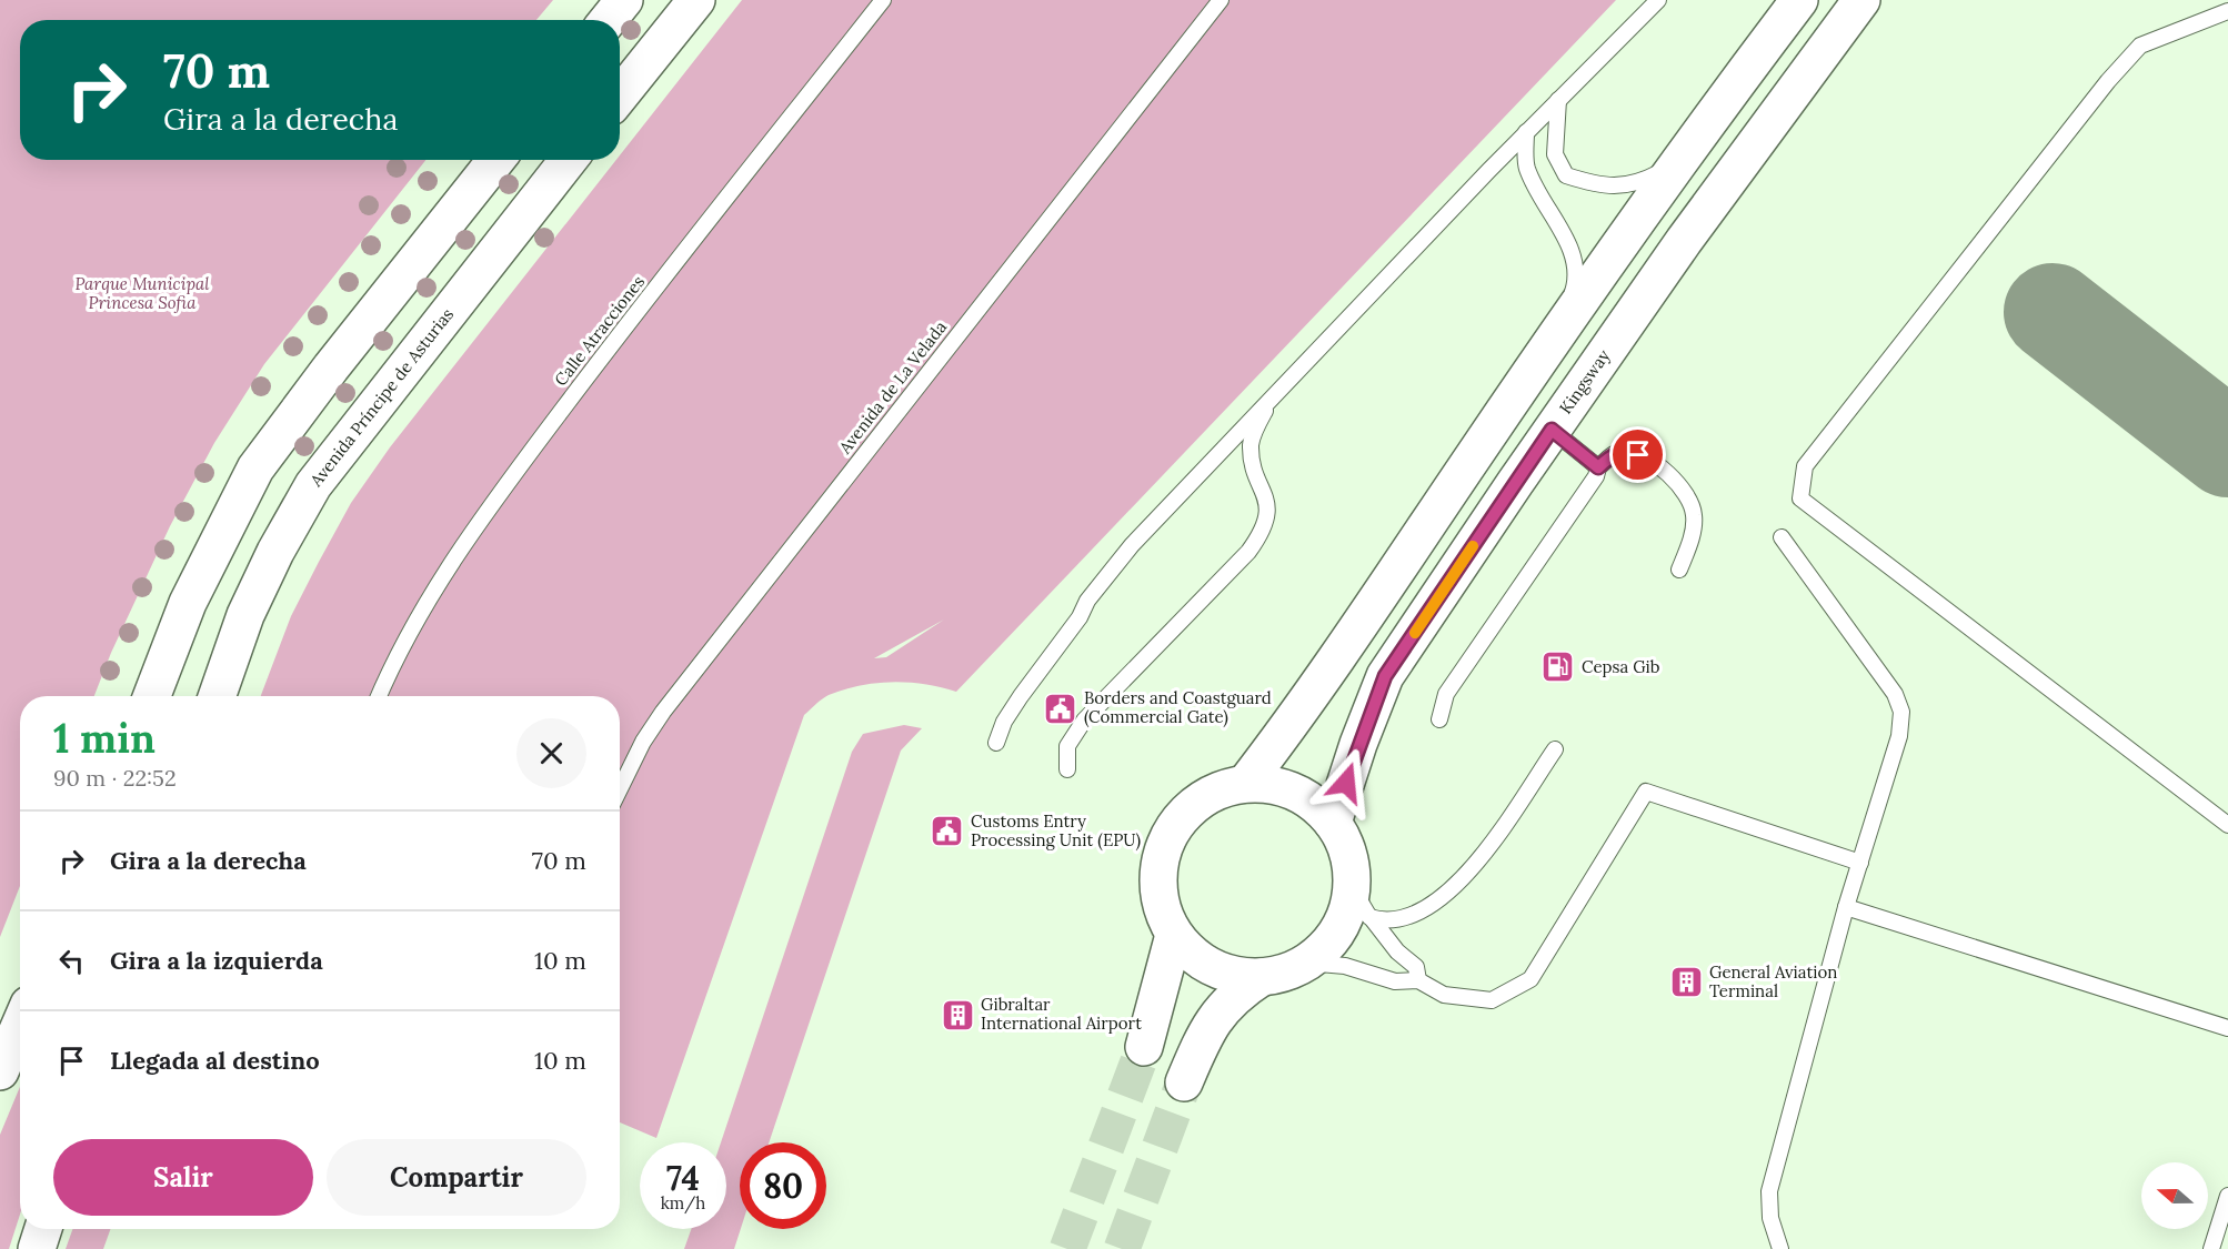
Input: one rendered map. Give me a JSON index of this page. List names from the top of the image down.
{
  "streets": {
    "main road": ["Kingsway", "Avenida Príncipe de Asturias"],
    "lane": ["Calle Atracciones", "Avenida de La Velada"]
  },
  "parks": ["Parque Municipal Princesa Sofia"],
  "places": {
    "fuel station": ["Cepsa Gib"],
    "public building": ["Borders and Coastguard (Commercial Gate)", "Customs Entry Processing Unit (EPU)"],
    "building": ["General Aviation Terminal", "Gibraltar International Airport"]
  },
  "north": "left",
  "page": {
    "turn": ["70 m", "Gira a la derecha"],
    "heading": ["1 min", "90 m · 22:52"],
    "list": [
      {
        "name": "Gira a la derecha",
        "value": "70 m"
      },
      {
        "name": "Gira a la izquierda",
        "value": "10 m"
      },
      {
        "name": "Llegada al destino",
        "value": "10 m"
      }
    ],
    "buttons": ["Salir", "Compartir"],
    "speed": "74 km/h",
    "limit": "80"
  }
}
